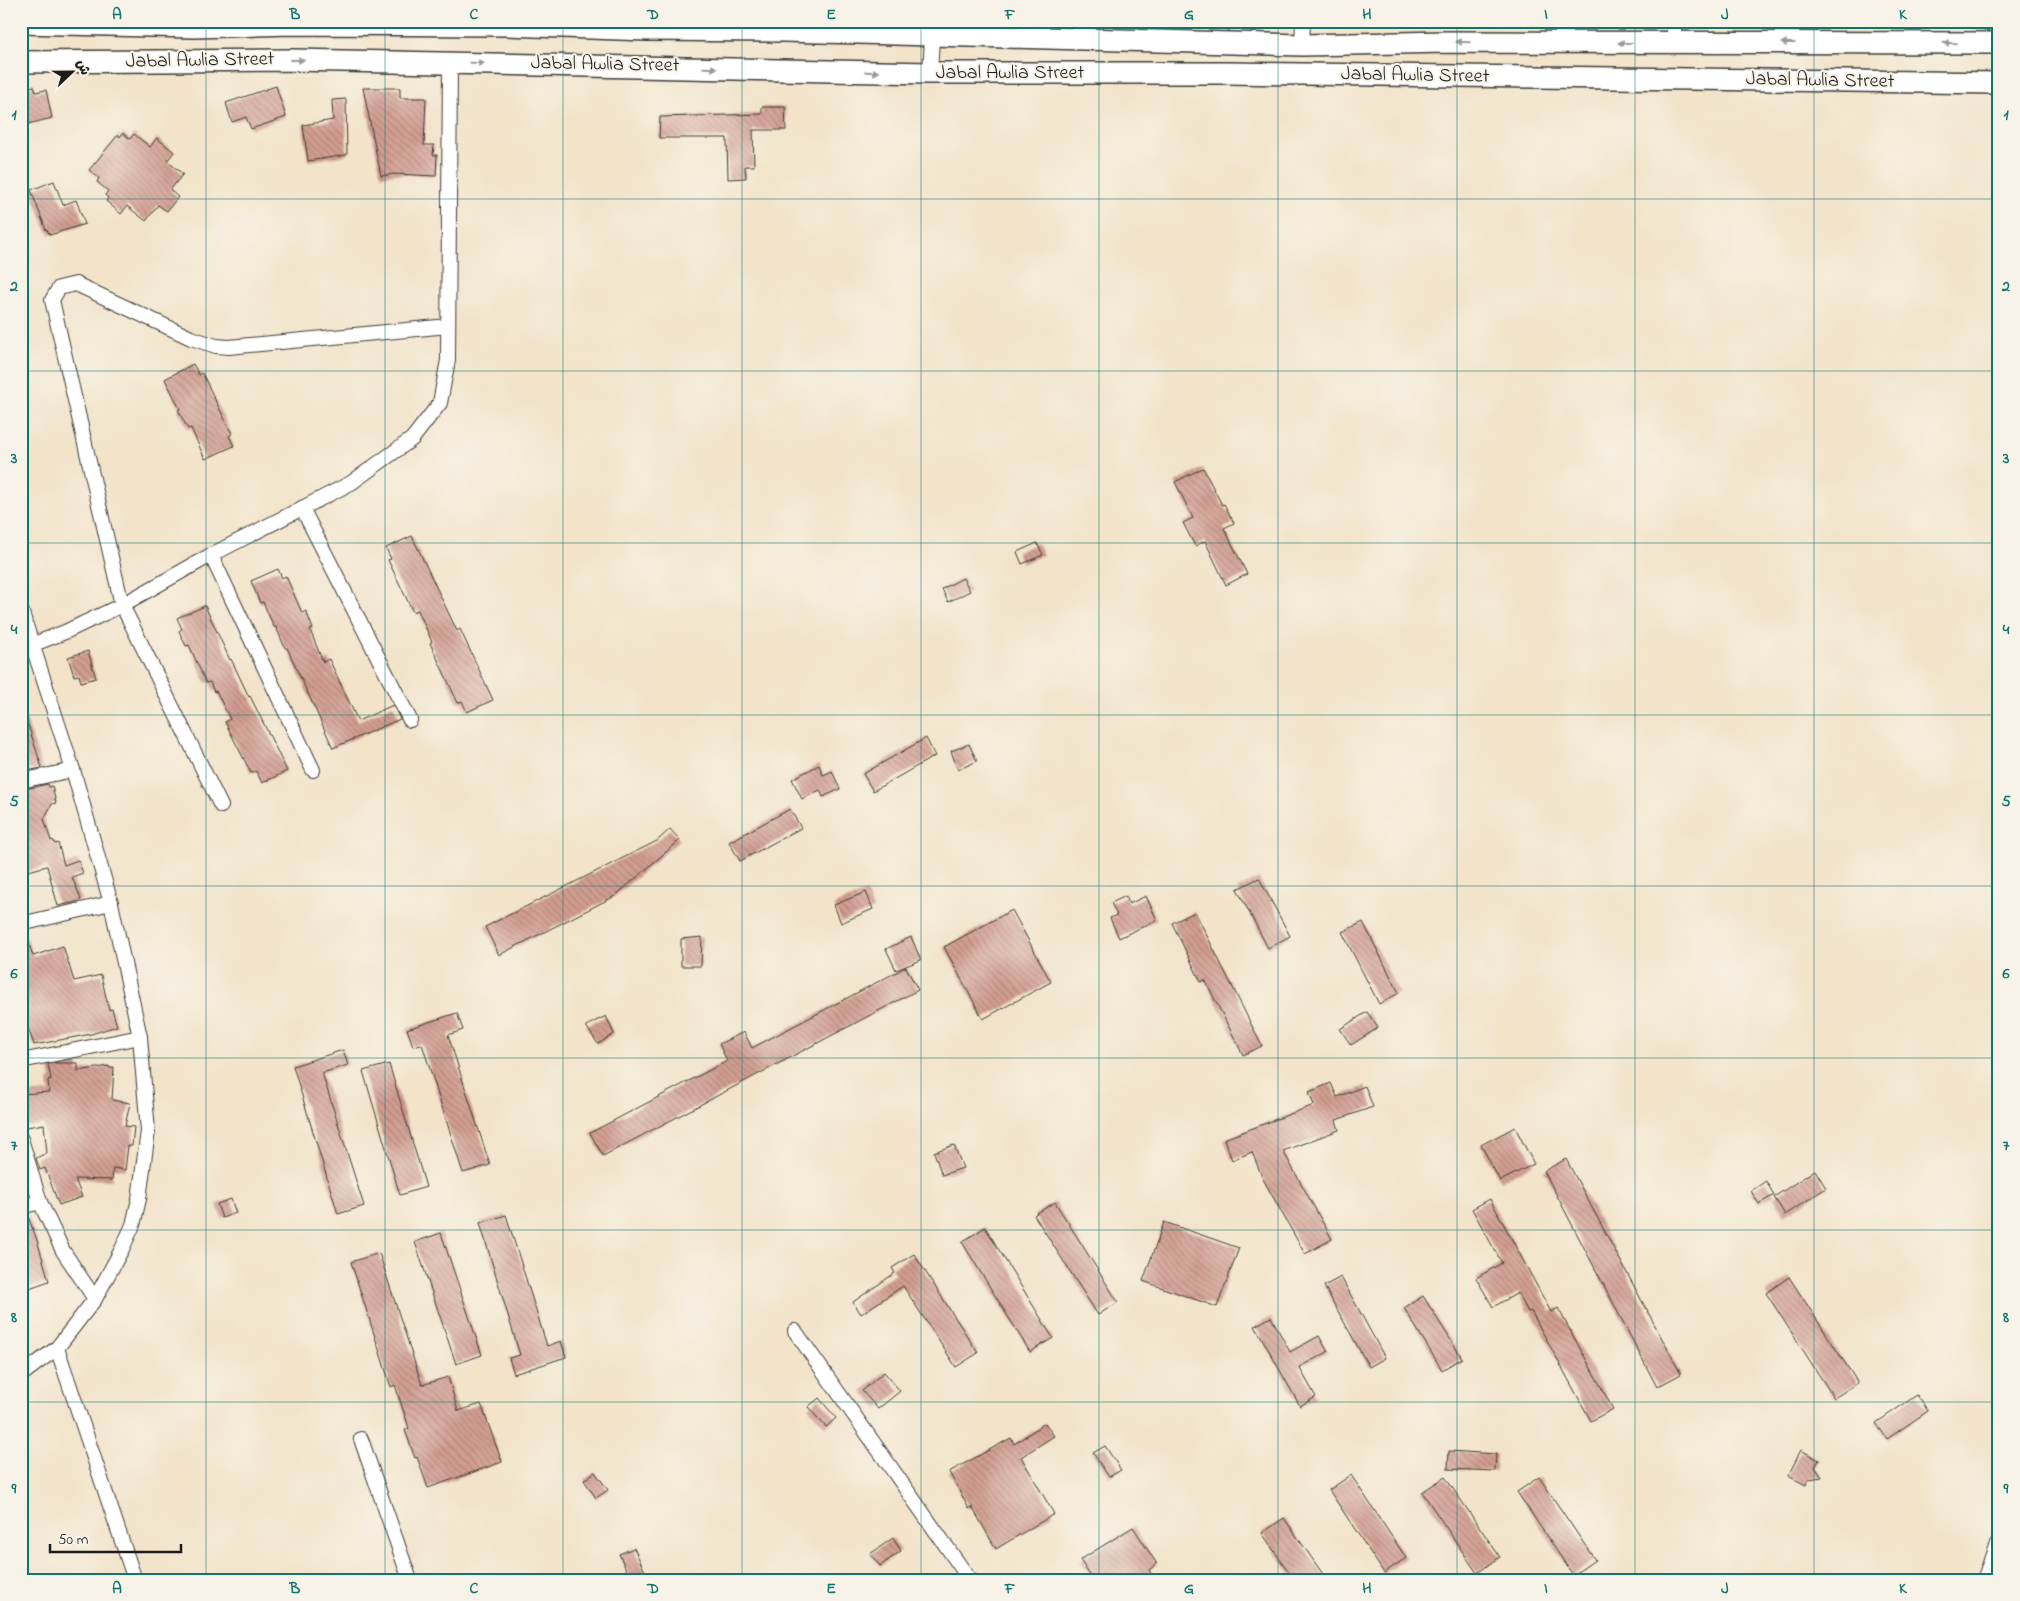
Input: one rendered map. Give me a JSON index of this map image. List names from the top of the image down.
{
  "streets": {
    "main road": ["Jabal Awlia Street"]
  },
  "scale_bar": "50 m",
  "north": "right",
  "grid": {
    "columns": [
      "A",
      "B",
      "C",
      "D",
      "E",
      "F",
      "G",
      "H",
      "I",
      "J",
      "K"
    ],
    "rows": [
      "1",
      "2",
      "3",
      "4",
      "5",
      "6",
      "7",
      "8",
      "9"
    ]
  }
}
